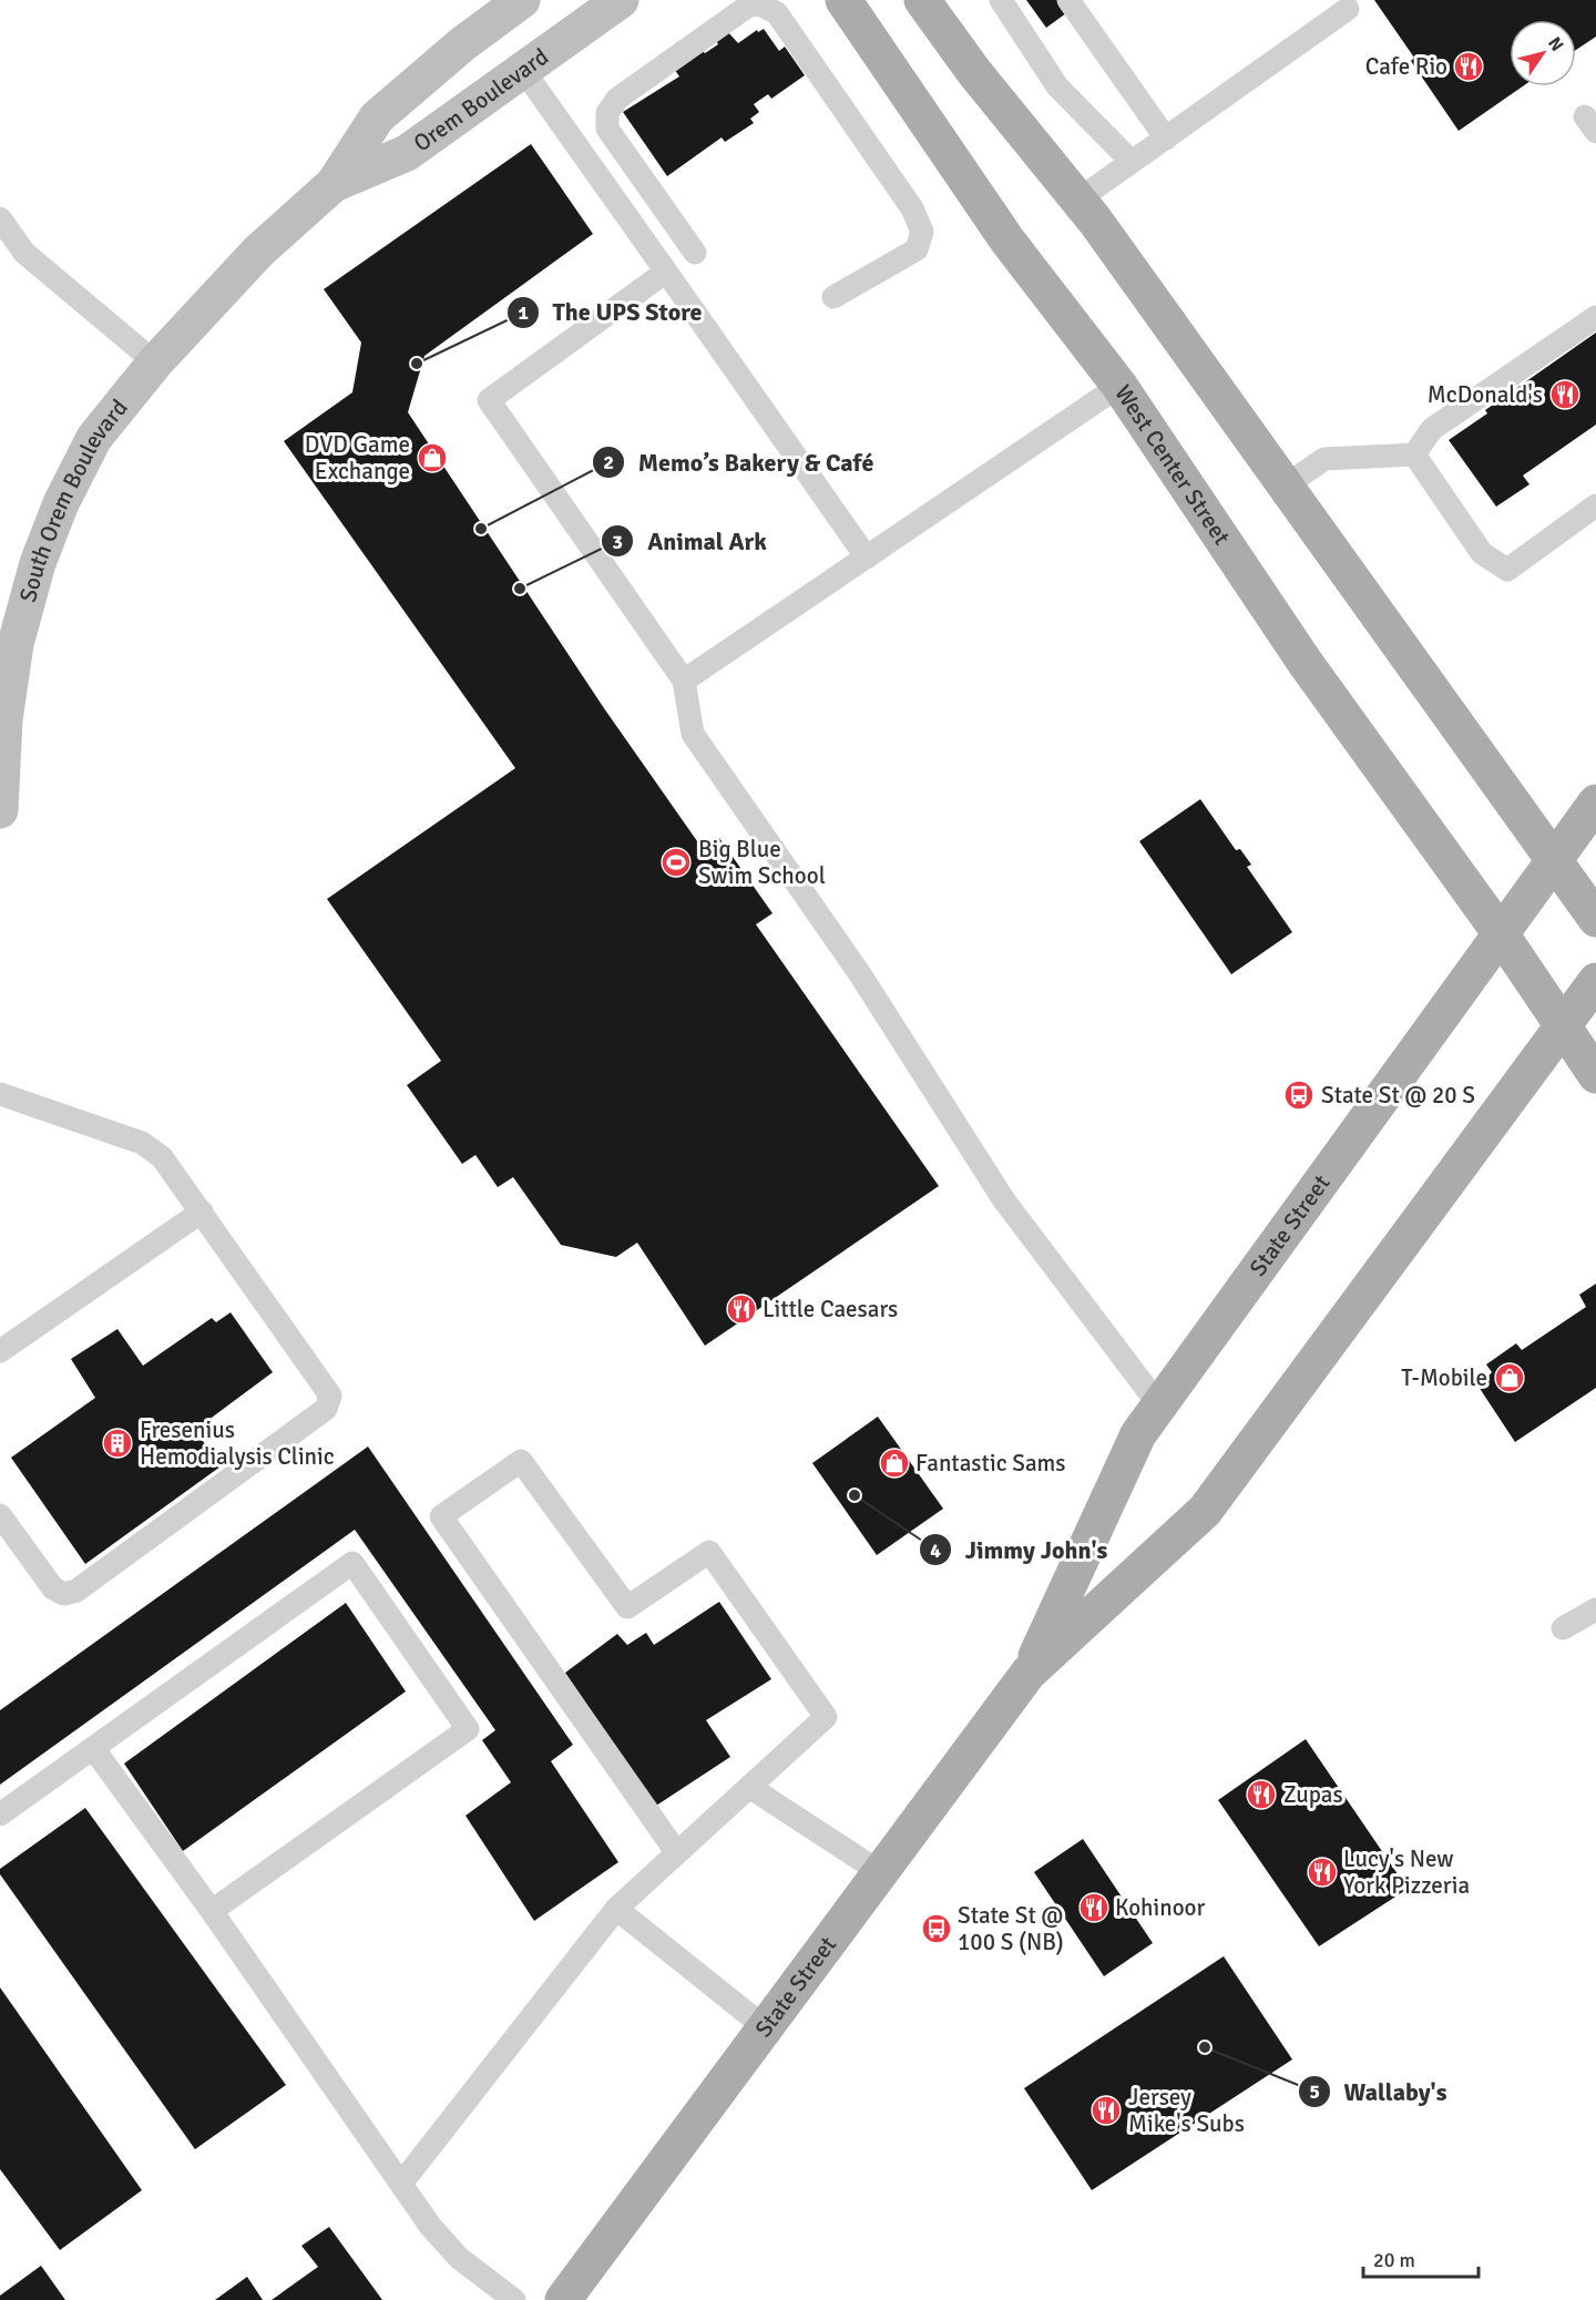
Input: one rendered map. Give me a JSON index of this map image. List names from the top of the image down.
{
  "streets": {
    "main road": ["West Center Street", "State Street"],
    "street": ["Orem Boulevard", "South Orem Boulevard"]
  },
  "crossings": [
    ["Orem Boulevard", "South Orem Boulevard"],
    ["West Center Street", "State Street"]
  ],
  "places": {
    "restaurant": [
      "Cafe Rio",
      "McDonald's",
      "Little Caesars",
      "Zupas",
      "Lucy's New York Pizzeria",
      "Kohinoor",
      "Jersey Mike's Subs"
    ],
    "other": [
      "The UPS Store",
      "Memo’s Bakery & Café",
      "Animal Ark",
      "Jimmy John's",
      "Wallaby's"
    ],
    "shop": ["DVD Game Exchange", "T-Mobile", "Fantastic Sams"],
    "sports": ["Big Blue Swim School"],
    "bus stop": ["State St @ 20 S", "State St @ 100 S (NB)"],
    "building": ["Fresenius Hemodialysis Clinic"]
  },
  "scale_bar": "20 m",
  "north": "top right"
}
